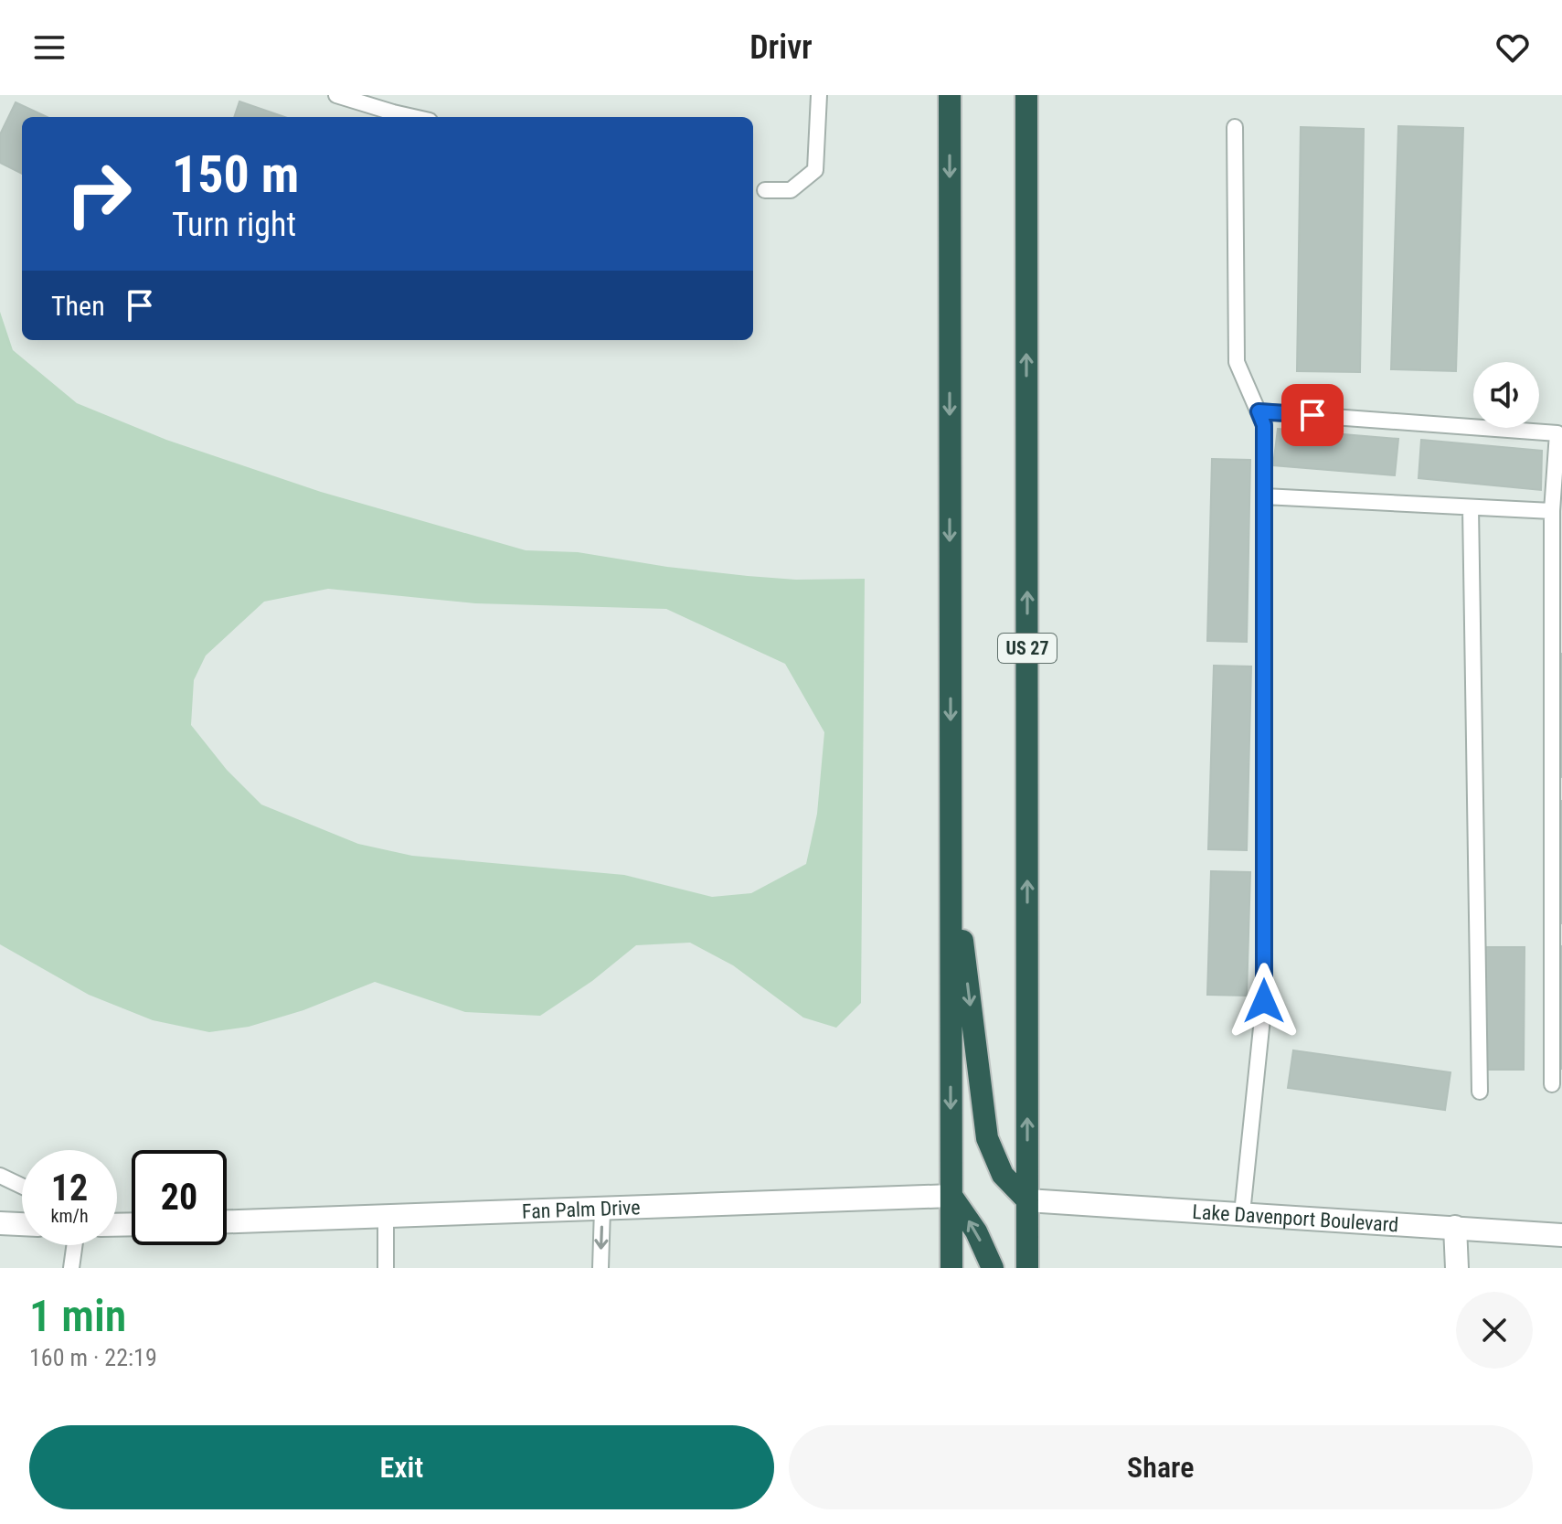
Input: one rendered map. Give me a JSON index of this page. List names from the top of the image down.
{
  "streets": {
    "highway": ["US 27"],
    "street": ["Fan Palm Drive", "Lake Davenport Boulevard"]
  },
  "crossings": [
    ["US 27", "Lake Davenport Boulevard"]
  ],
  "page": {
    "header": "Drivr",
    "turn": ["150 m", "Turn right"],
    "then": "Then",
    "speed": "12 km/h",
    "limit": "20",
    "heading": ["1 min", "160 m · 22:19"],
    "buttons": ["Exit", "Share"]
  }
}
